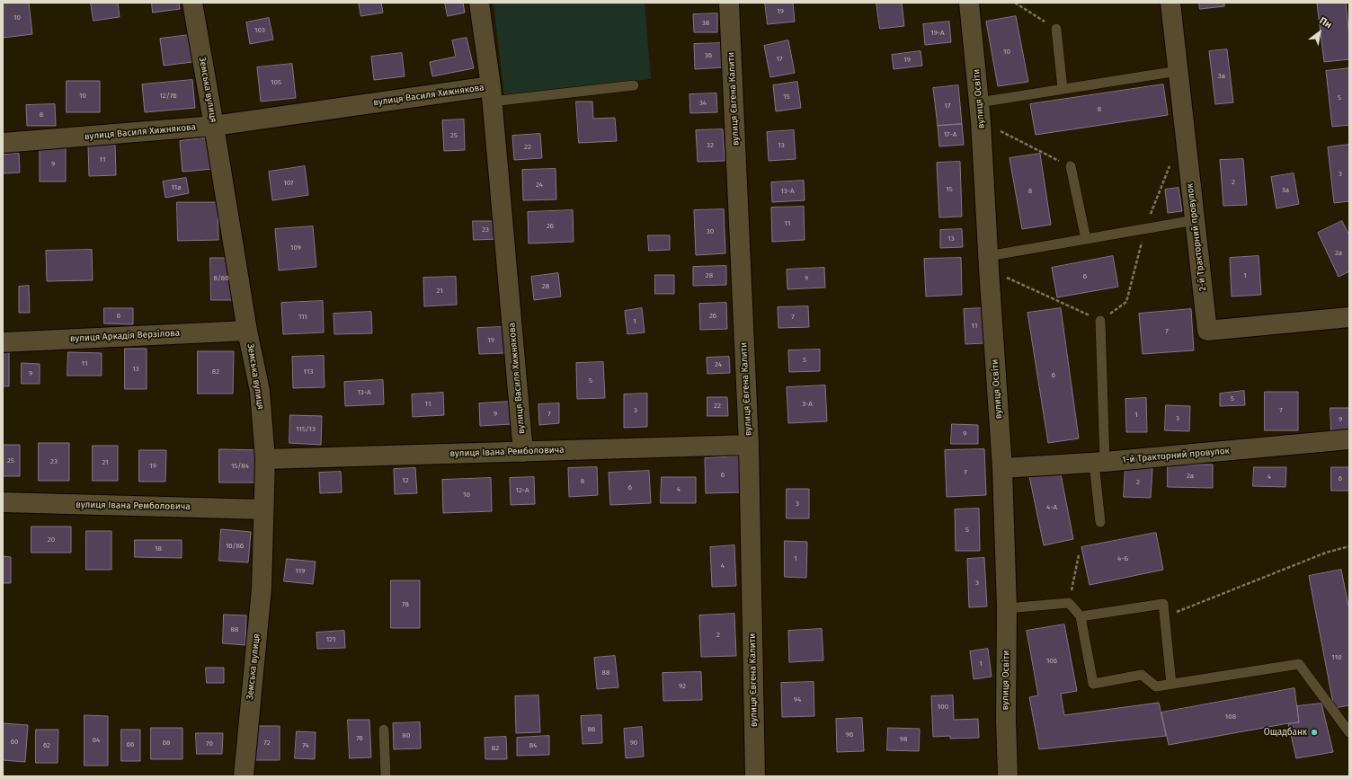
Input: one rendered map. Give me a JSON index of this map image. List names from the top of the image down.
{
  "streets": {
    "street": [
      "Земська вулиця",
      "вулиця Василя Хижнякова",
      "вулиця Євгена Калити",
      "вулиця Освіти",
      "2-й Тракторний провулок",
      "вулиця Аркадія Верзілова",
      "вулиця Івана Ремболовича",
      "1-й Тракторний провулок"
    ]
  },
  "crossings": [
    ["Земська вулиця", "вулиця Василя Хижнякова"],
    ["Земська вулиця", "вулиця Аркадія Верзілова"],
    ["Земська вулиця", "вулиця Івана Ремболовича"],
    ["вулиця Василя Хижнякова", "вулиця Івана Ремболовича"],
    ["вулиця Євгена Калити", "вулиця Івана Ремболовича"],
    ["вулиця Освіти", "1-й Тракторний провулок"]
  ],
  "places": ["Ощадбанк"],
  "house_numbers": [
    "19",
    "10",
    "38",
    "103",
    "19-А",
    "10",
    "36",
    "17",
    "19",
    "3а",
    "105",
    "10",
    "12/76",
    "15",
    "5",
    "34",
    "17",
    "8",
    "8",
    "17-А",
    "25",
    "32",
    "13",
    "22",
    "11",
    "9",
    "3",
    "2",
    "107",
    "24",
    "11а",
    "15",
    "3а",
    "13-А",
    "8",
    "11",
    "26",
    "23",
    "30",
    "13",
    "109",
    "2а",
    "28",
    "1",
    "6",
    "8/80",
    "9",
    "28",
    "21",
    "6",
    "26",
    "111",
    "7",
    "1",
    "11",
    "7",
    "19",
    "5",
    "11",
    "24",
    "13",
    "82",
    "113",
    "9",
    "6",
    "5",
    "13-А",
    "5",
    "11",
    "3-А",
    "22",
    "3",
    "7",
    "9",
    "7",
    "1",
    "3",
    "9",
    "115/13",
    "9",
    "25",
    "23",
    "21",
    "19",
    "15/84",
    "7",
    "6",
    "2а",
    "4",
    "6",
    "12",
    "8",
    "2",
    "6",
    "4",
    "12-А",
    "10",
    "3",
    "4-А",
    "5",
    "20",
    "16/86",
    "18",
    "1",
    "4-Б",
    "4",
    "119",
    "3",
    "78",
    "88",
    "2",
    "121",
    "110",
    "106",
    "1",
    "88",
    "92",
    "94",
    "100",
    "108",
    "86",
    "96",
    "80",
    "76",
    "98",
    "64",
    "60",
    "68",
    "72",
    "90",
    "70",
    "66",
    "62",
    "74",
    "84",
    "82"
  ],
  "north": "top right"
}
